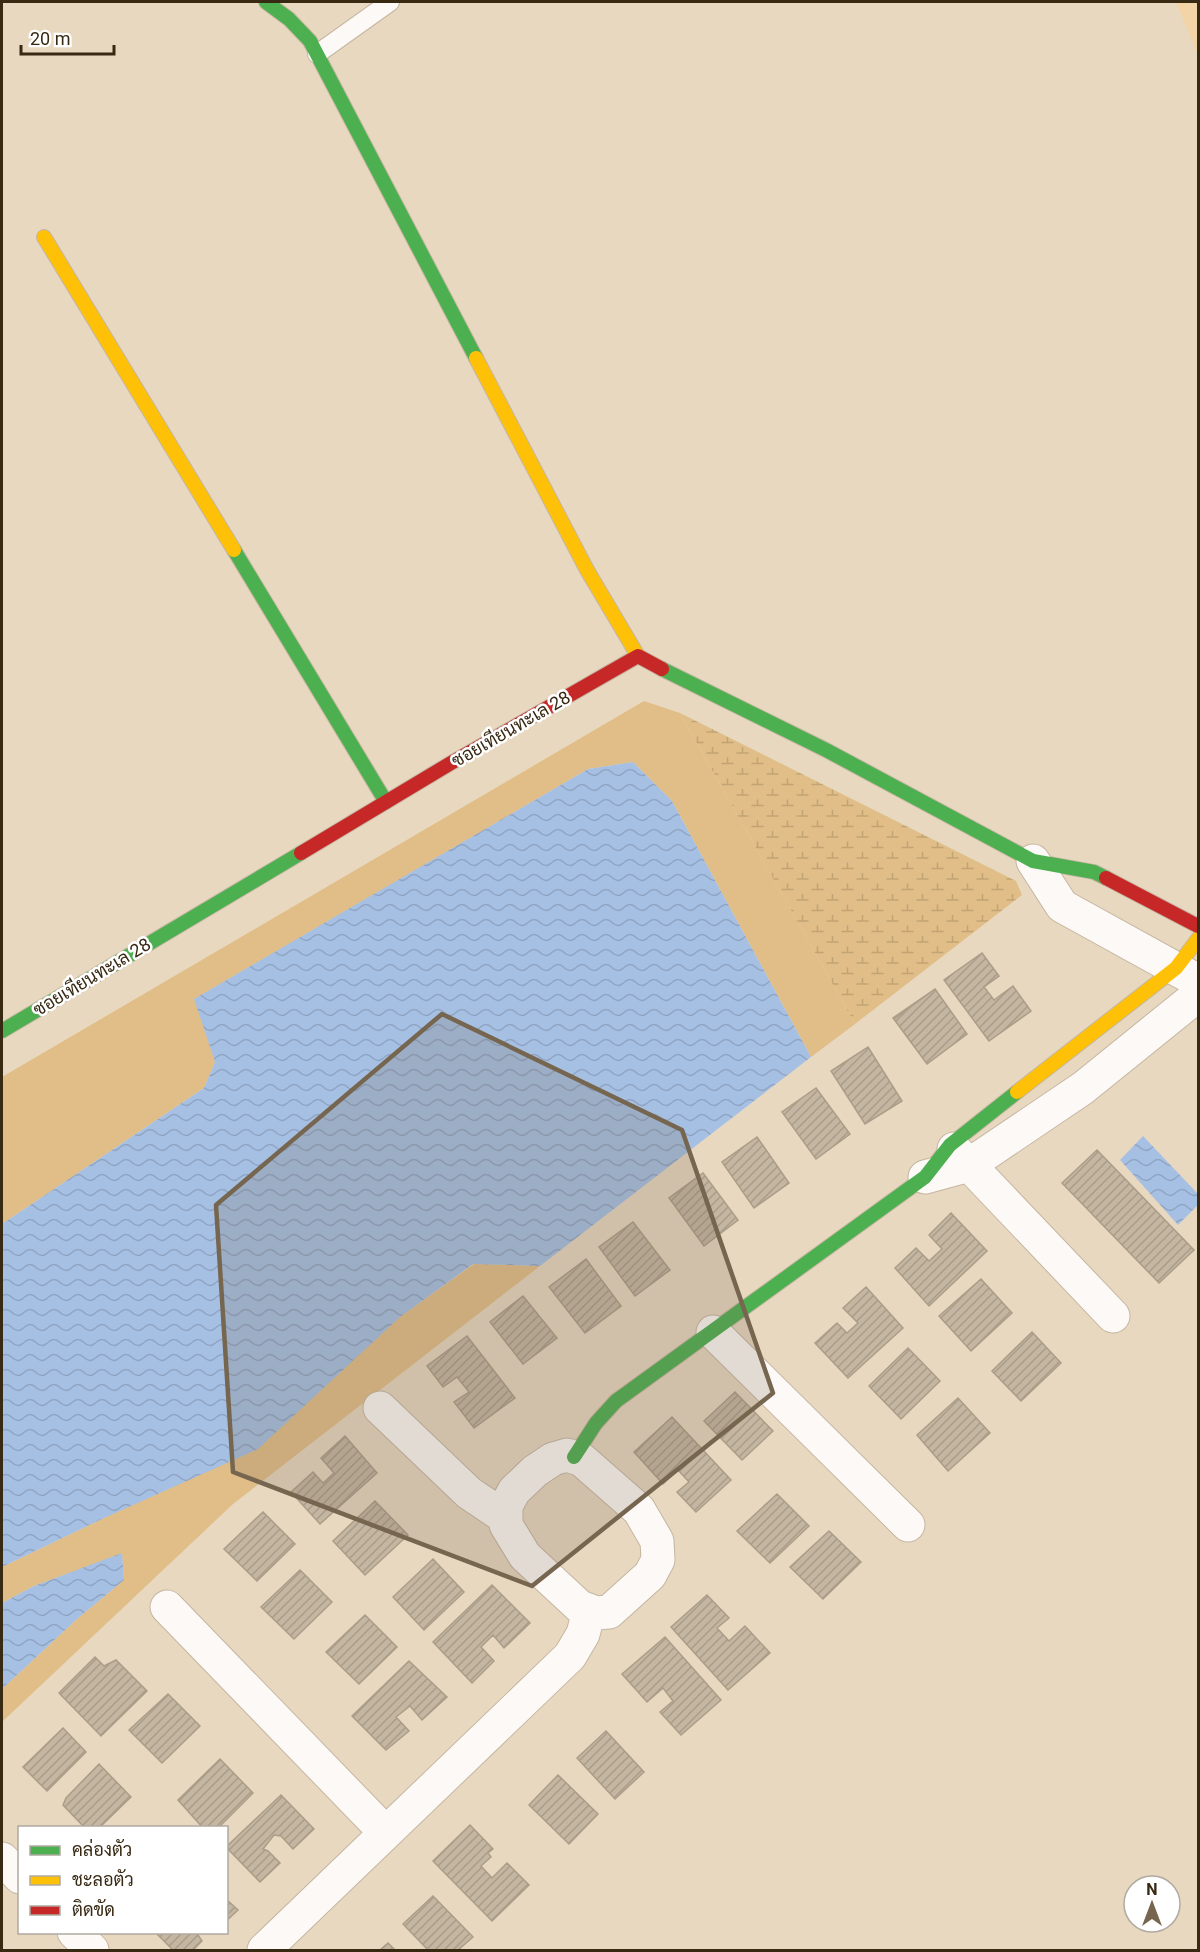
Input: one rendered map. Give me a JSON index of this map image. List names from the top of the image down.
{
  "streets": {
    "street": ["ซอยเทียนทะเล 28"]
  },
  "legend": ["คล่องตัว", "ชะลอตัว", "ติดขัด"],
  "scale_bar": "20 m",
  "north": "top"
}
